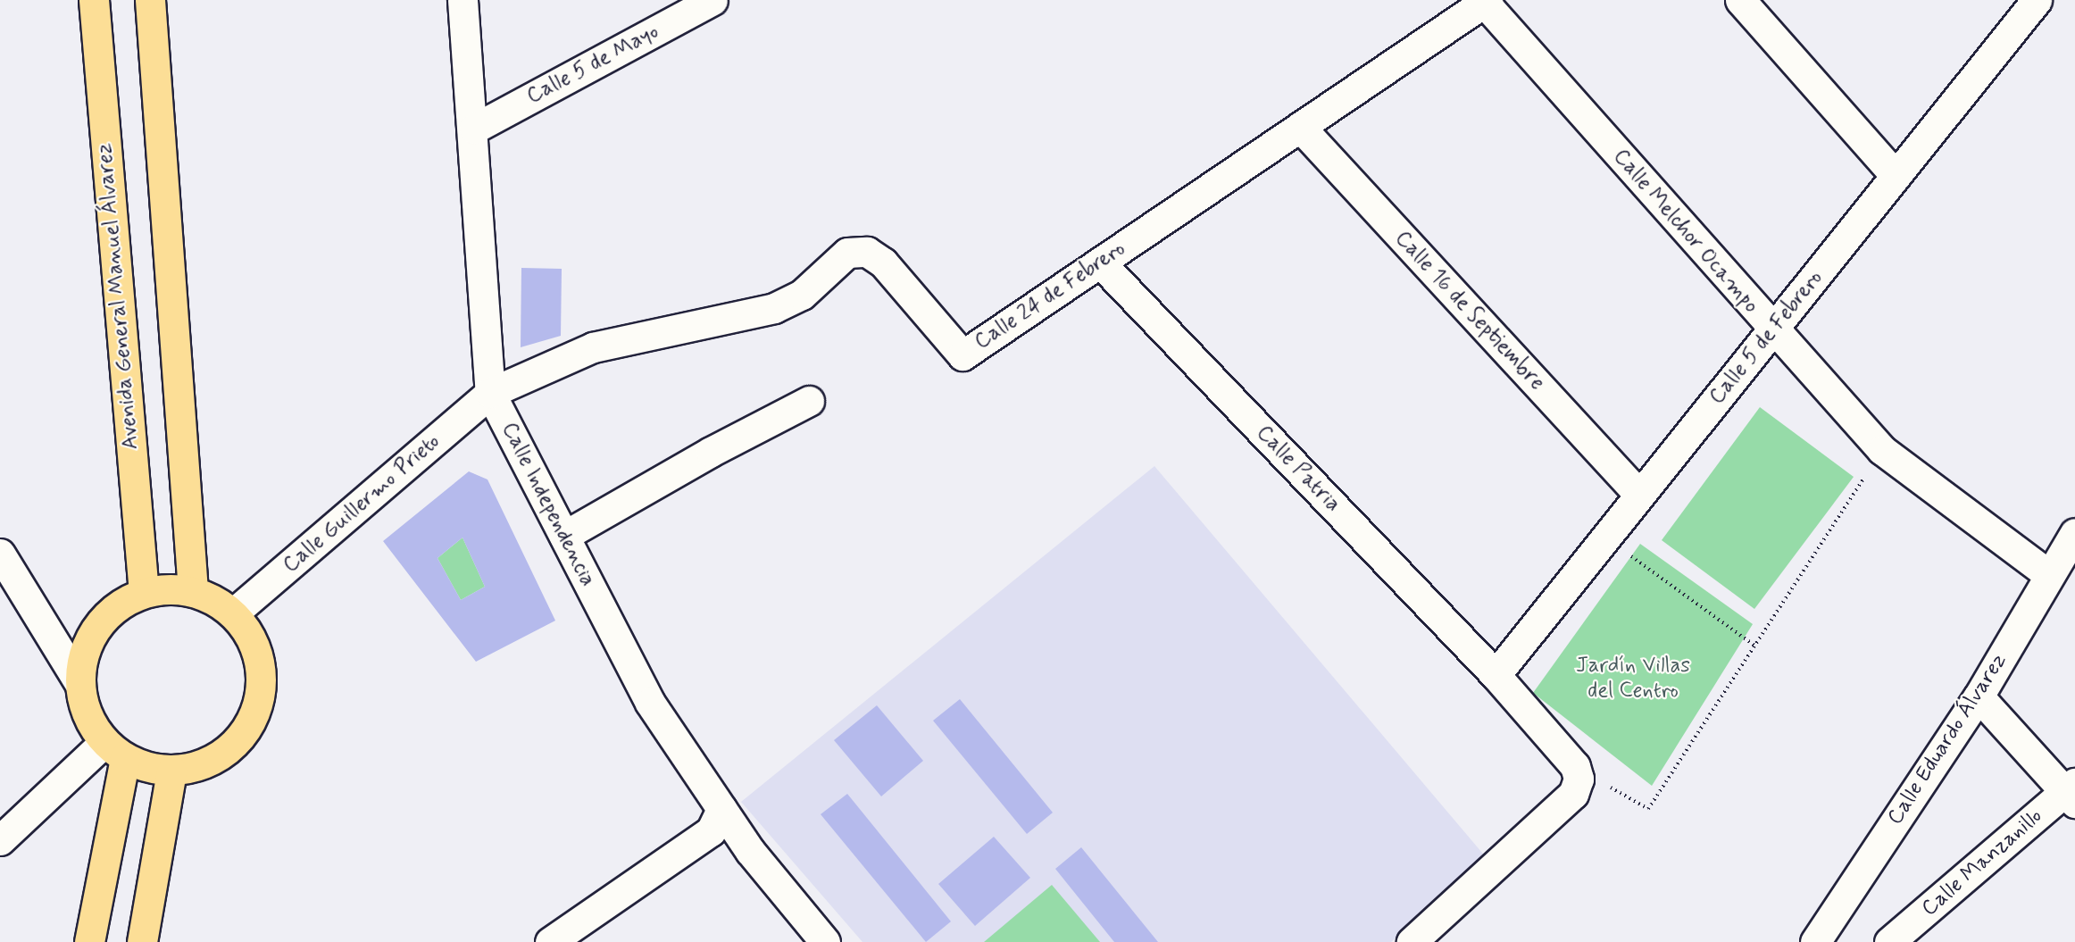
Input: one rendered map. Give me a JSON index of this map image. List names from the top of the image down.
{
  "streets": {
    "main road": ["Avenida General Manuel Álvarez"],
    "street": [
      "Calle 5 de Mayo",
      "Calle Melchor Ocampo",
      "Calle 24 de Febrero",
      "Calle 16 de Septiembre",
      "Calle 5 de Febrero",
      "Calle Patria",
      "Calle Guillermo Prieto",
      "Calle Independencia",
      "Calle Eduardo Álvarez",
      "Calle Manzanillo"
    ]
  },
  "crossings": [
    ["Calle 5 de Mayo", "Calle Independencia"],
    ["Calle Melchor Ocampo", "Calle 24 de Febrero"],
    ["Calle Melchor Ocampo", "Calle 5 de Febrero"],
    ["Calle Melchor Ocampo", "Calle Eduardo Álvarez"],
    ["Calle 24 de Febrero", "Calle 16 de Septiembre"],
    ["Calle 24 de Febrero", "Calle Patria"],
    ["Calle 24 de Febrero", "Calle Guillermo Prieto"],
    ["Calle 24 de Febrero", "Calle Independencia"],
    ["Avenida General Manuel Álvarez", "Calle Guillermo Prieto"],
    ["Calle 16 de Septiembre", "Calle 5 de Febrero"],
    ["Calle 5 de Febrero", "Calle Patria"],
    ["Calle Guillermo Prieto", "Calle Independencia"]
  ],
  "parks": ["Jardín Villas del Centro"]
}
